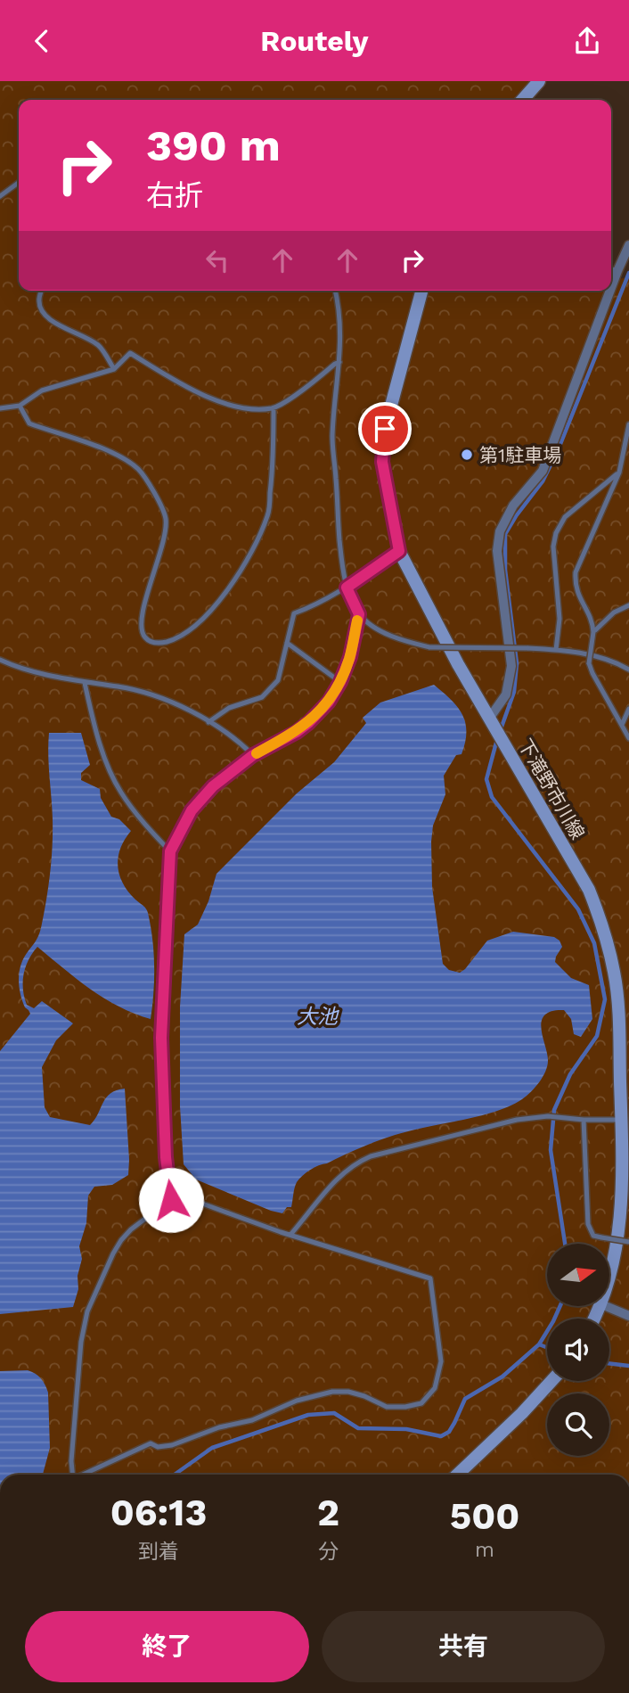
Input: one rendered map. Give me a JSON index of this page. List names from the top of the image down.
{
  "streets": {
    "main road": ["下滝野市川線"]
  },
  "water": ["大池"],
  "places": ["第1駐車場"],
  "north": "right",
  "page": {
    "header": "Routely",
    "turn": ["390 m", "右折"],
    "eta": [
      "06:13",
      "到着",
      "2",
      "分",
      "500",
      "m"
    ],
    "buttons": ["終了", "共有"]
  }
}
